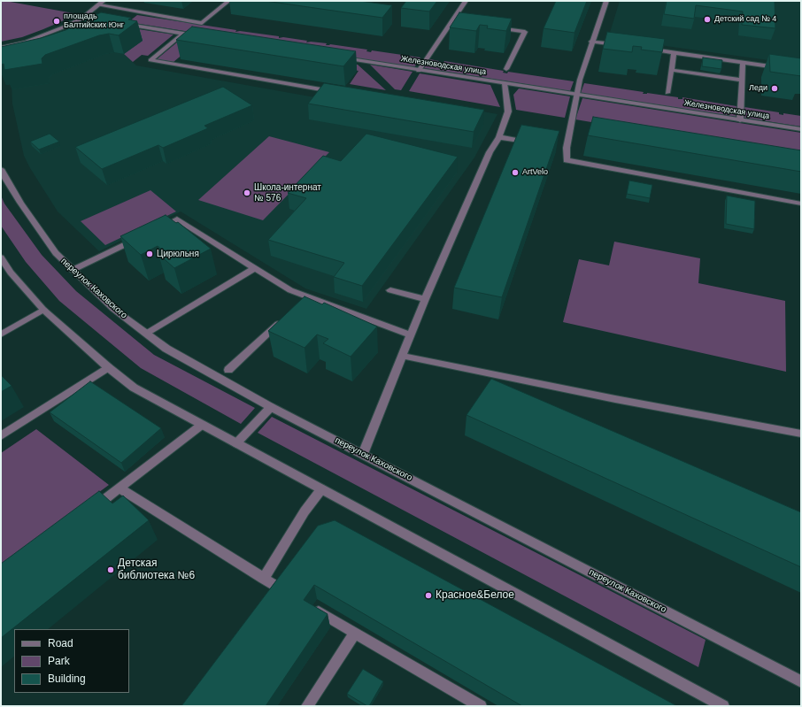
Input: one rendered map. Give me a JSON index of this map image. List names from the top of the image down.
{
  "streets": {
    "street": ["Железноводская улица", "переулок Каховского"]
  },
  "places": [
    "Детский сад № 4",
    "площадь Балтийских Юнг",
    "Леди",
    "ArtVelo",
    "Школа-интернат № 576",
    "Цирюльня",
    "Детская библиотека №6",
    "Красное&Белое"
  ],
  "legend": ["Road", "Park", "Building"]
}
